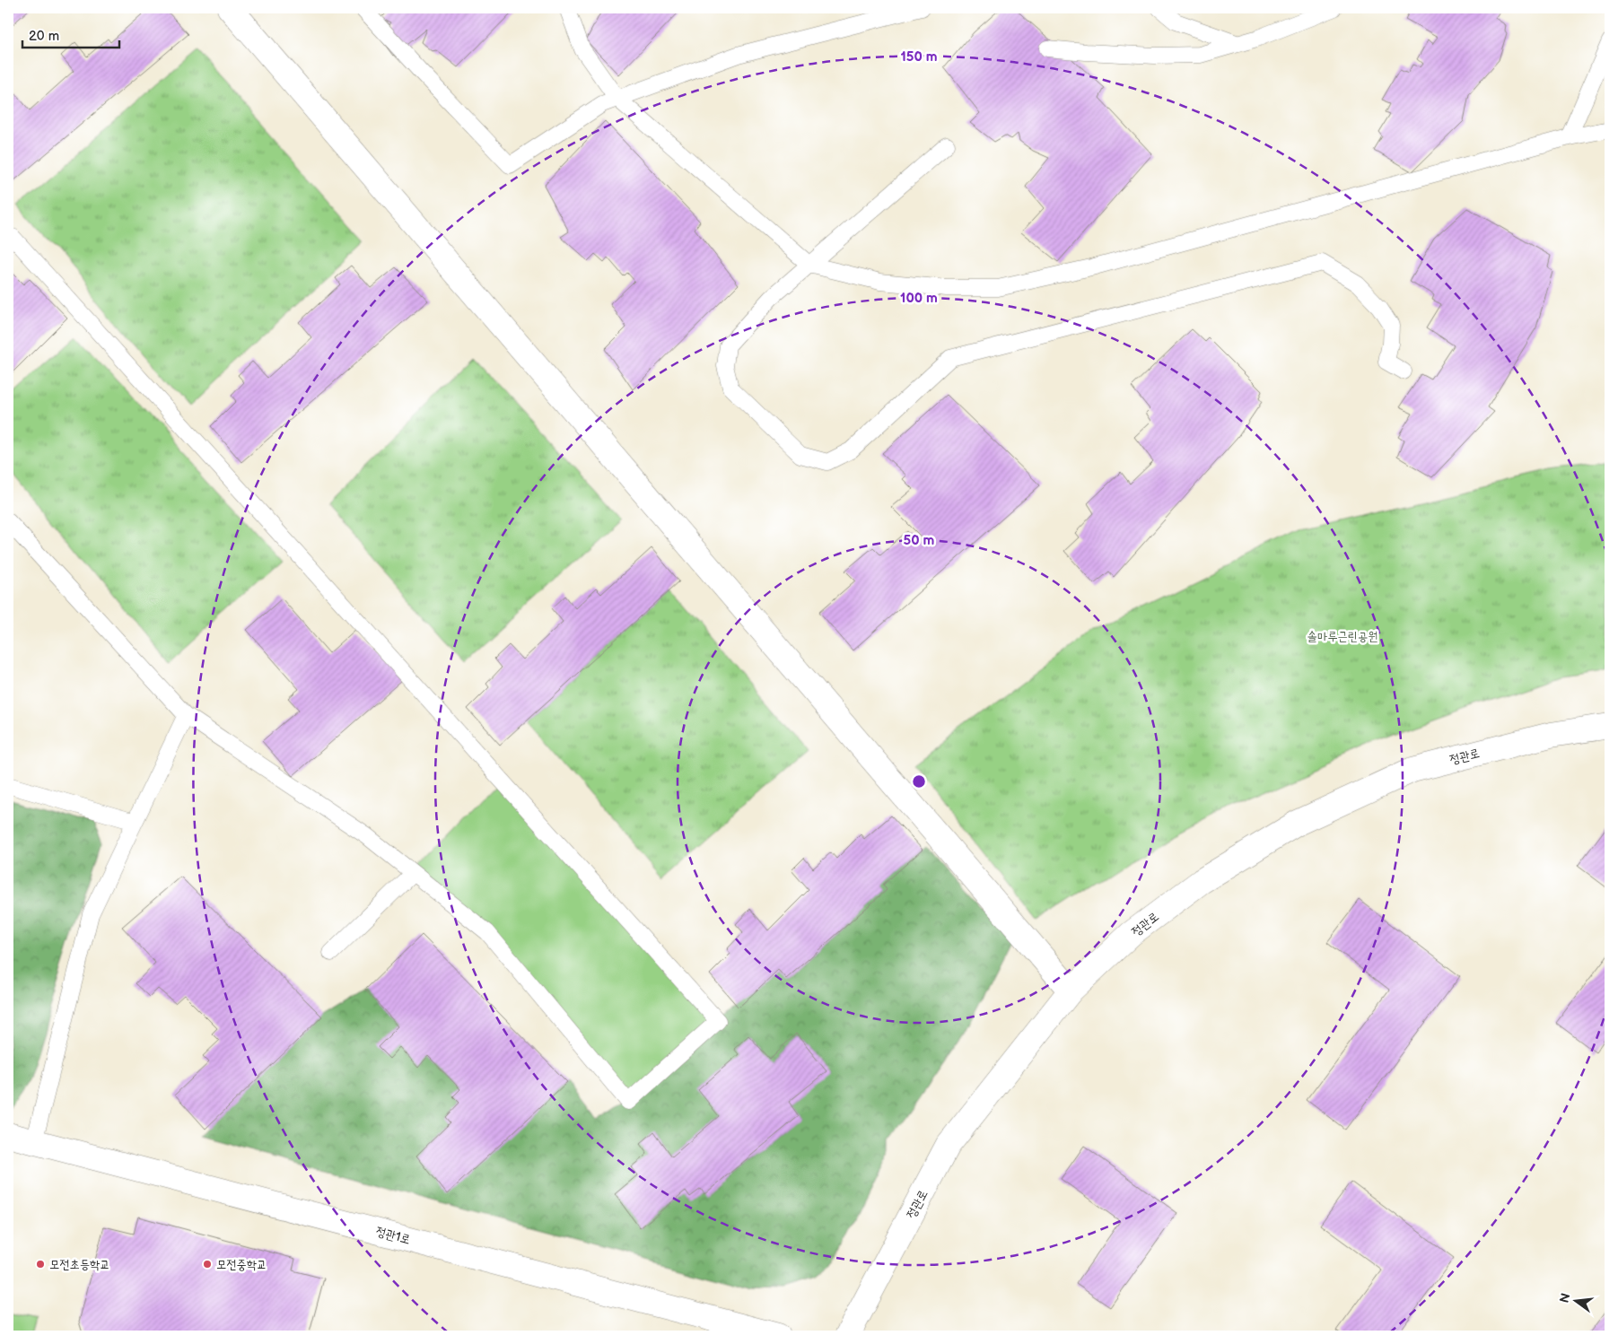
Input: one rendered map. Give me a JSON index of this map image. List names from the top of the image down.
{
  "streets": {
    "street": ["정관로", "정관1로"]
  },
  "parks": ["솔마루근린공원"],
  "places": ["모전초등학교", "모전중학교"],
  "scale_bar": "20 m",
  "north": "left",
  "rings": ["150 m", "100 m", "50 m"]
}
